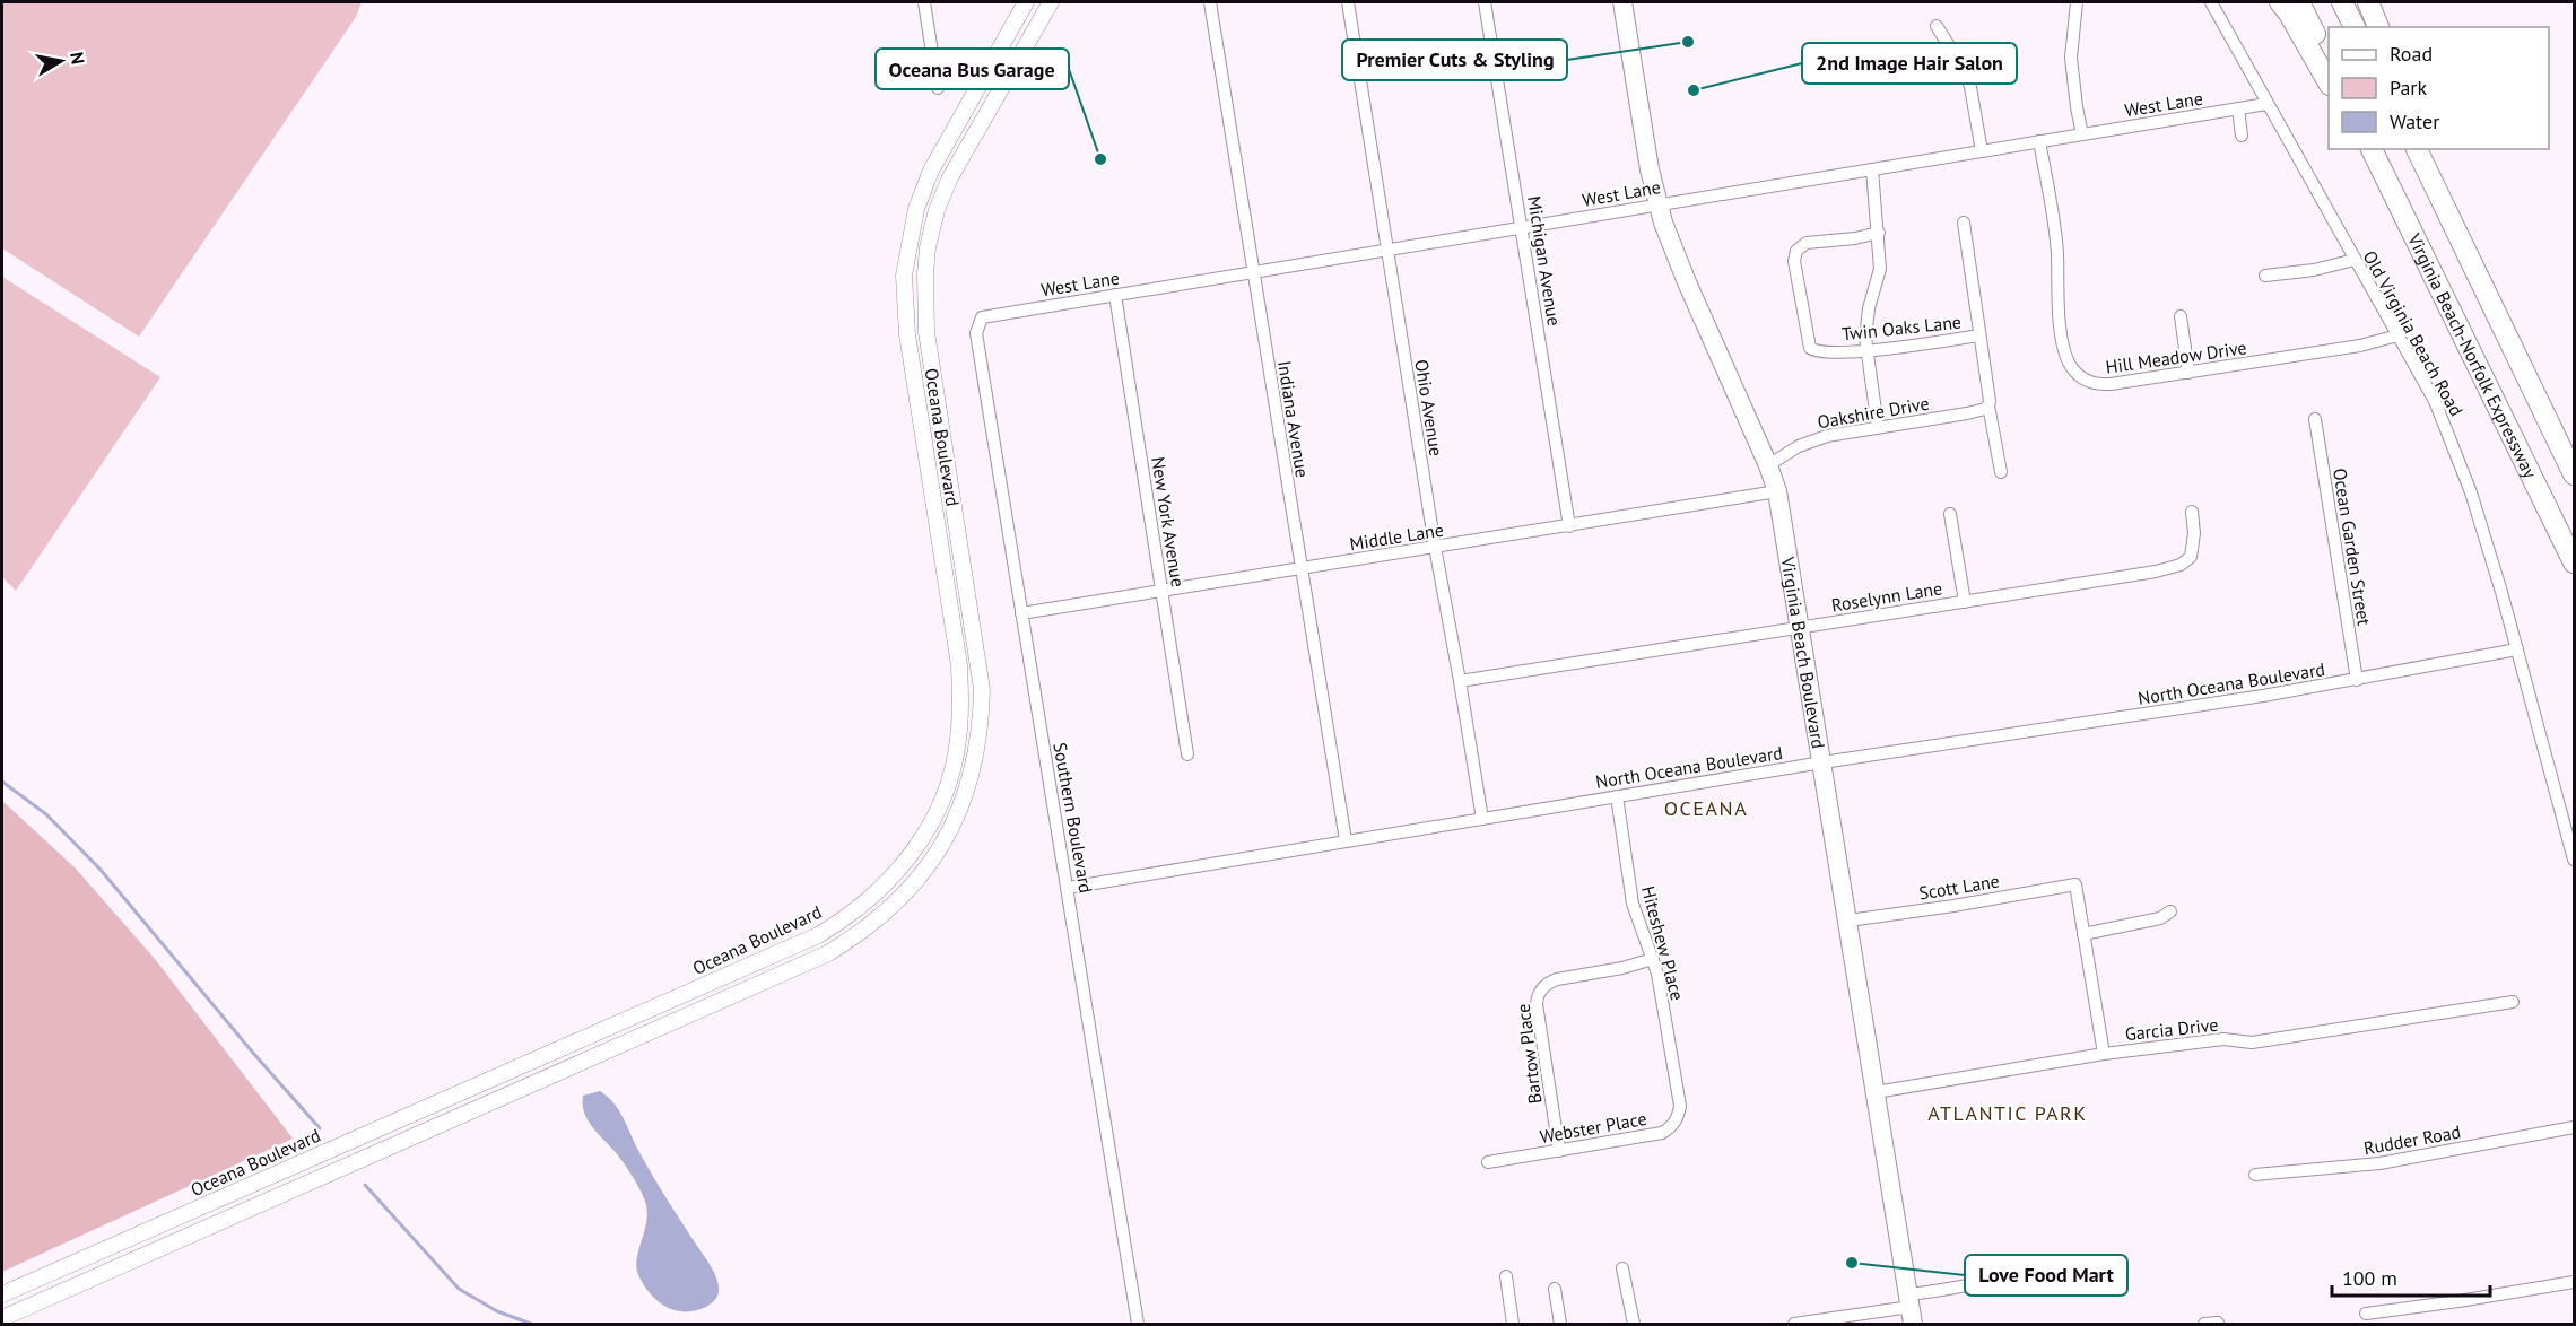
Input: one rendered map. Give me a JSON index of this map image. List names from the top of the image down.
{
  "streets": {
    "highway": ["Virginia Beach-Norfolk Expressway"],
    "main road": ["Oceana Boulevard", "Virginia Beach Boulevard"],
    "street": [
      "West Lane",
      "Michigan Avenue",
      "Twin Oaks Lane",
      "Old Virginia Beach Road",
      "Hill Meadow Drive",
      "Ohio Avenue",
      "Oakshire Drive",
      "Indiana Avenue",
      "New York Avenue",
      "Middle Lane",
      "Ocean Garden Street",
      "Roselynn Lane",
      "North Oceana Boulevard",
      "Southern Boulevard",
      "Scott Lane",
      "Hiteshew Place",
      "Garcia Drive",
      "Bartow Place",
      "Webster Place",
      "Rudder Road"
    ]
  },
  "crossings": [
    ["West Lane", "Michigan Avenue"],
    ["West Lane", "Old Virginia Beach Road"],
    ["West Lane", "Hill Meadow Drive"],
    ["West Lane", "Ohio Avenue"],
    ["West Lane", "Indiana Avenue"],
    ["West Lane", "New York Avenue"],
    ["West Lane", "Virginia Beach Boulevard"],
    ["West Lane", "Southern Boulevard"],
    ["Michigan Avenue", "Middle Lane"],
    ["Twin Oaks Lane", "Oakshire Drive"],
    ["Old Virginia Beach Road", "Hill Meadow Drive"],
    ["Old Virginia Beach Road", "North Oceana Boulevard"],
    ["Ohio Avenue", "Middle Lane"],
    ["Ohio Avenue", "Roselynn Lane"],
    ["Ohio Avenue", "North Oceana Boulevard"],
    ["Oakshire Drive", "Virginia Beach Boulevard"],
    ["Indiana Avenue", "Middle Lane"],
    ["Indiana Avenue", "North Oceana Boulevard"],
    ["New York Avenue", "Middle Lane"],
    ["Middle Lane", "Virginia Beach Boulevard"],
    ["Middle Lane", "Southern Boulevard"],
    ["Ocean Garden Street", "North Oceana Boulevard"],
    ["Roselynn Lane", "Virginia Beach Boulevard"],
    ["Virginia Beach Boulevard", "North Oceana Boulevard"],
    ["Virginia Beach Boulevard", "Scott Lane"],
    ["Virginia Beach Boulevard", "Garcia Drive"],
    ["North Oceana Boulevard", "Southern Boulevard"],
    ["North Oceana Boulevard", "Hiteshew Place"],
    ["Hiteshew Place", "Bartow Place"],
    ["Hiteshew Place", "Webster Place"],
    ["Bartow Place", "Webster Place"]
  ],
  "districts": ["OCEANA", "ATLANTIC PARK"],
  "places": [
    "Premier Cuts & Styling",
    "2nd Image Hair Salon",
    "Oceana Bus Garage",
    "Love Food Mart"
  ],
  "legend": ["Road", "Park", "Water"],
  "scale_bar": "100 m",
  "north": "right"
}
